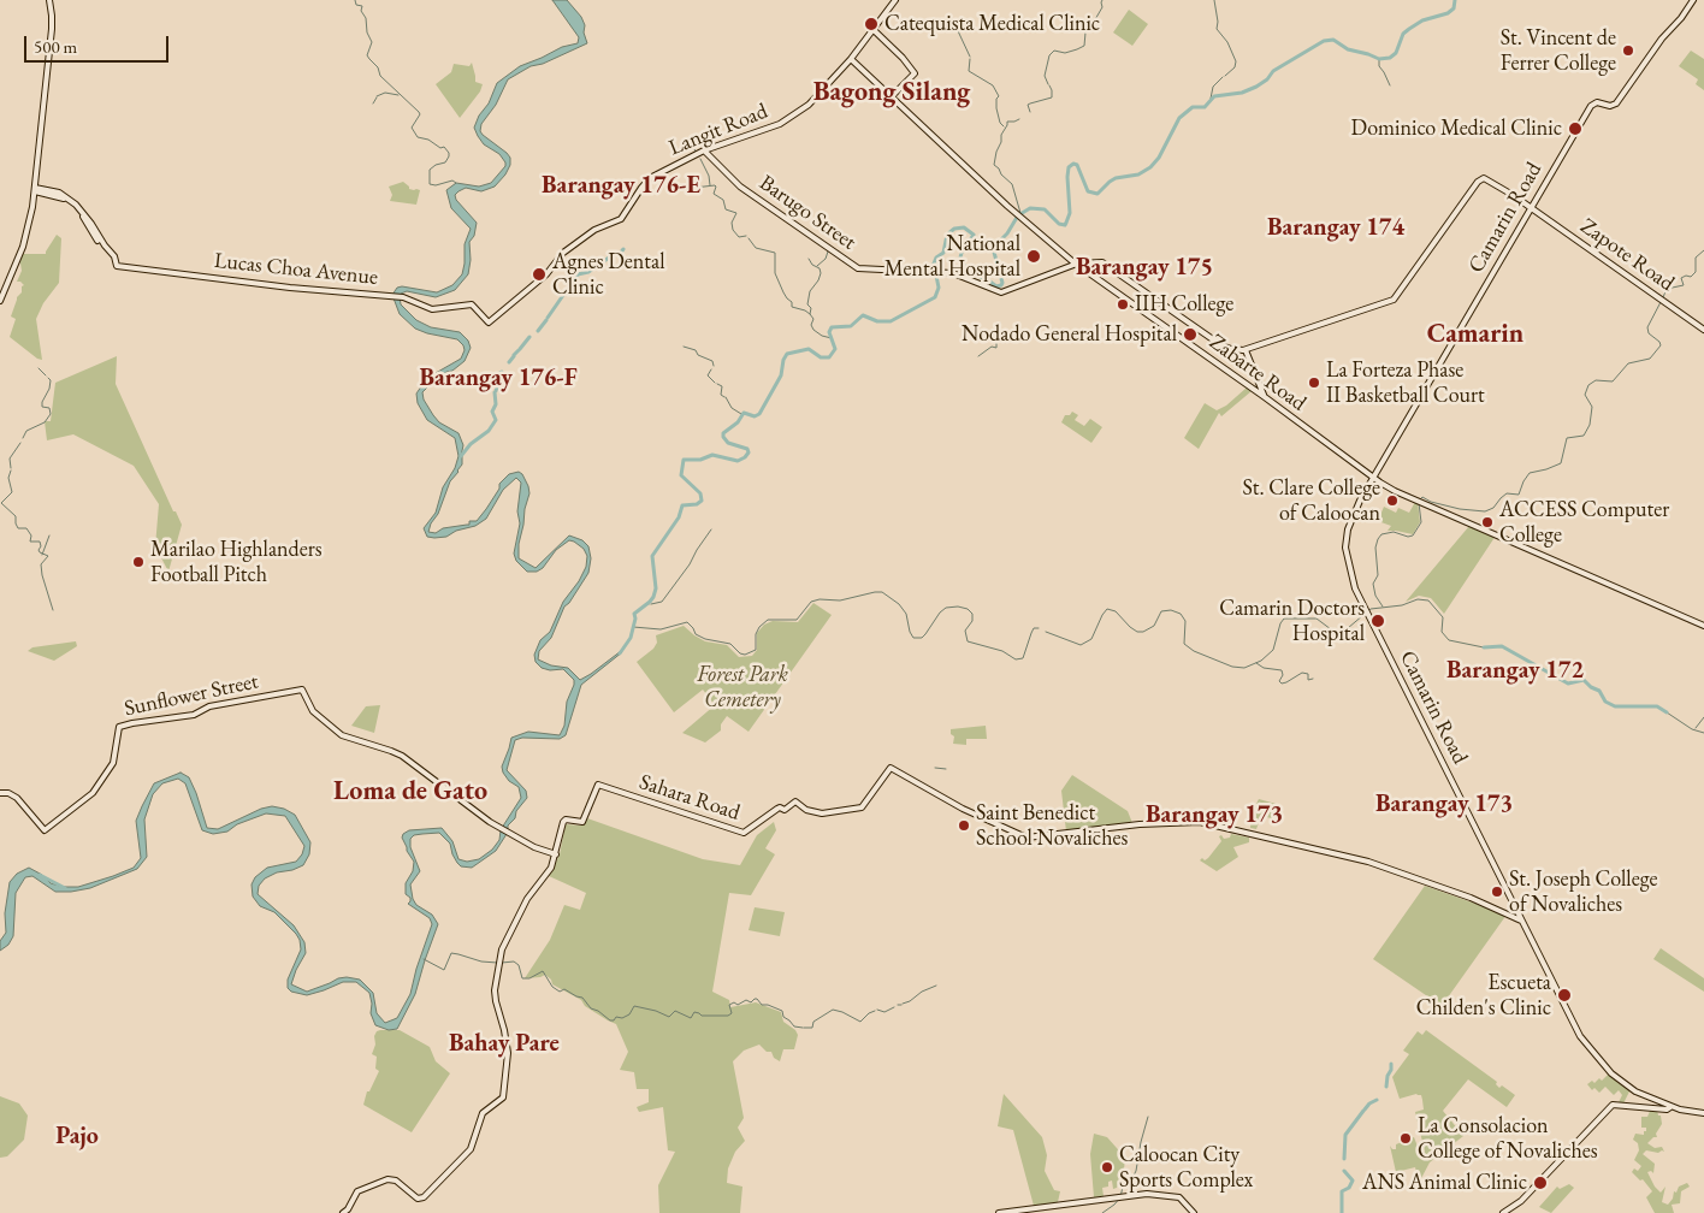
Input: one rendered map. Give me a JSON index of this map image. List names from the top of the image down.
{
  "streets": {
    "main road": [
      "Langit Road",
      "Barugo Street",
      "Camarin Road",
      "Zapote Road",
      "Lucas Choa Avenue",
      "Zabarte Road",
      "Sunflower Street",
      "Sahara Road"
    ]
  },
  "crossings": [
    ["Langit Road", "Barugo Street"],
    ["Langit Road", "Lucas Choa Avenue"],
    ["Langit Road", "Zabarte Road"],
    ["Barugo Street", "Zabarte Road"],
    ["Camarin Road", "Zapote Road"],
    ["Camarin Road", "Zabarte Road"],
    ["Sunflower Street", "Sahara Road"]
  ],
  "districts": [
    "Bagong Silang",
    "Barangay 176-E",
    "Barangay 174",
    "Barangay 175",
    "Camarin",
    "Barangay 176-F",
    "Barangay 172",
    "Loma de Gato",
    "Barangay 173",
    "Barangay 173",
    "Bahay Pare",
    "Pajo"
  ],
  "parks": ["Forest Park Cemetery"],
  "places": [
    "Catequista Medical Clinic",
    "St. Vincent de Ferrer College",
    "Dominico Medical Clinic",
    "National Mental Hospital",
    "Agnes Dental Clinic",
    "IIH College",
    "Nodado General Hospital",
    "La Forteza Phase II Basketball Court",
    "St. Clare College of Caloocan",
    "ACCESS Computer College",
    "Marilao Highlanders Football Pitch",
    "Camarin Doctors Hospital",
    "Saint Benedict School Novaliches",
    "St. Joseph College of Novaliches",
    "Escueta Childen's Clinic",
    "La Consolacion College of Novaliches",
    "Caloocan City Sports Complex",
    "ANS Animal Clinic"
  ],
  "scale_bar": "500 m"
}
